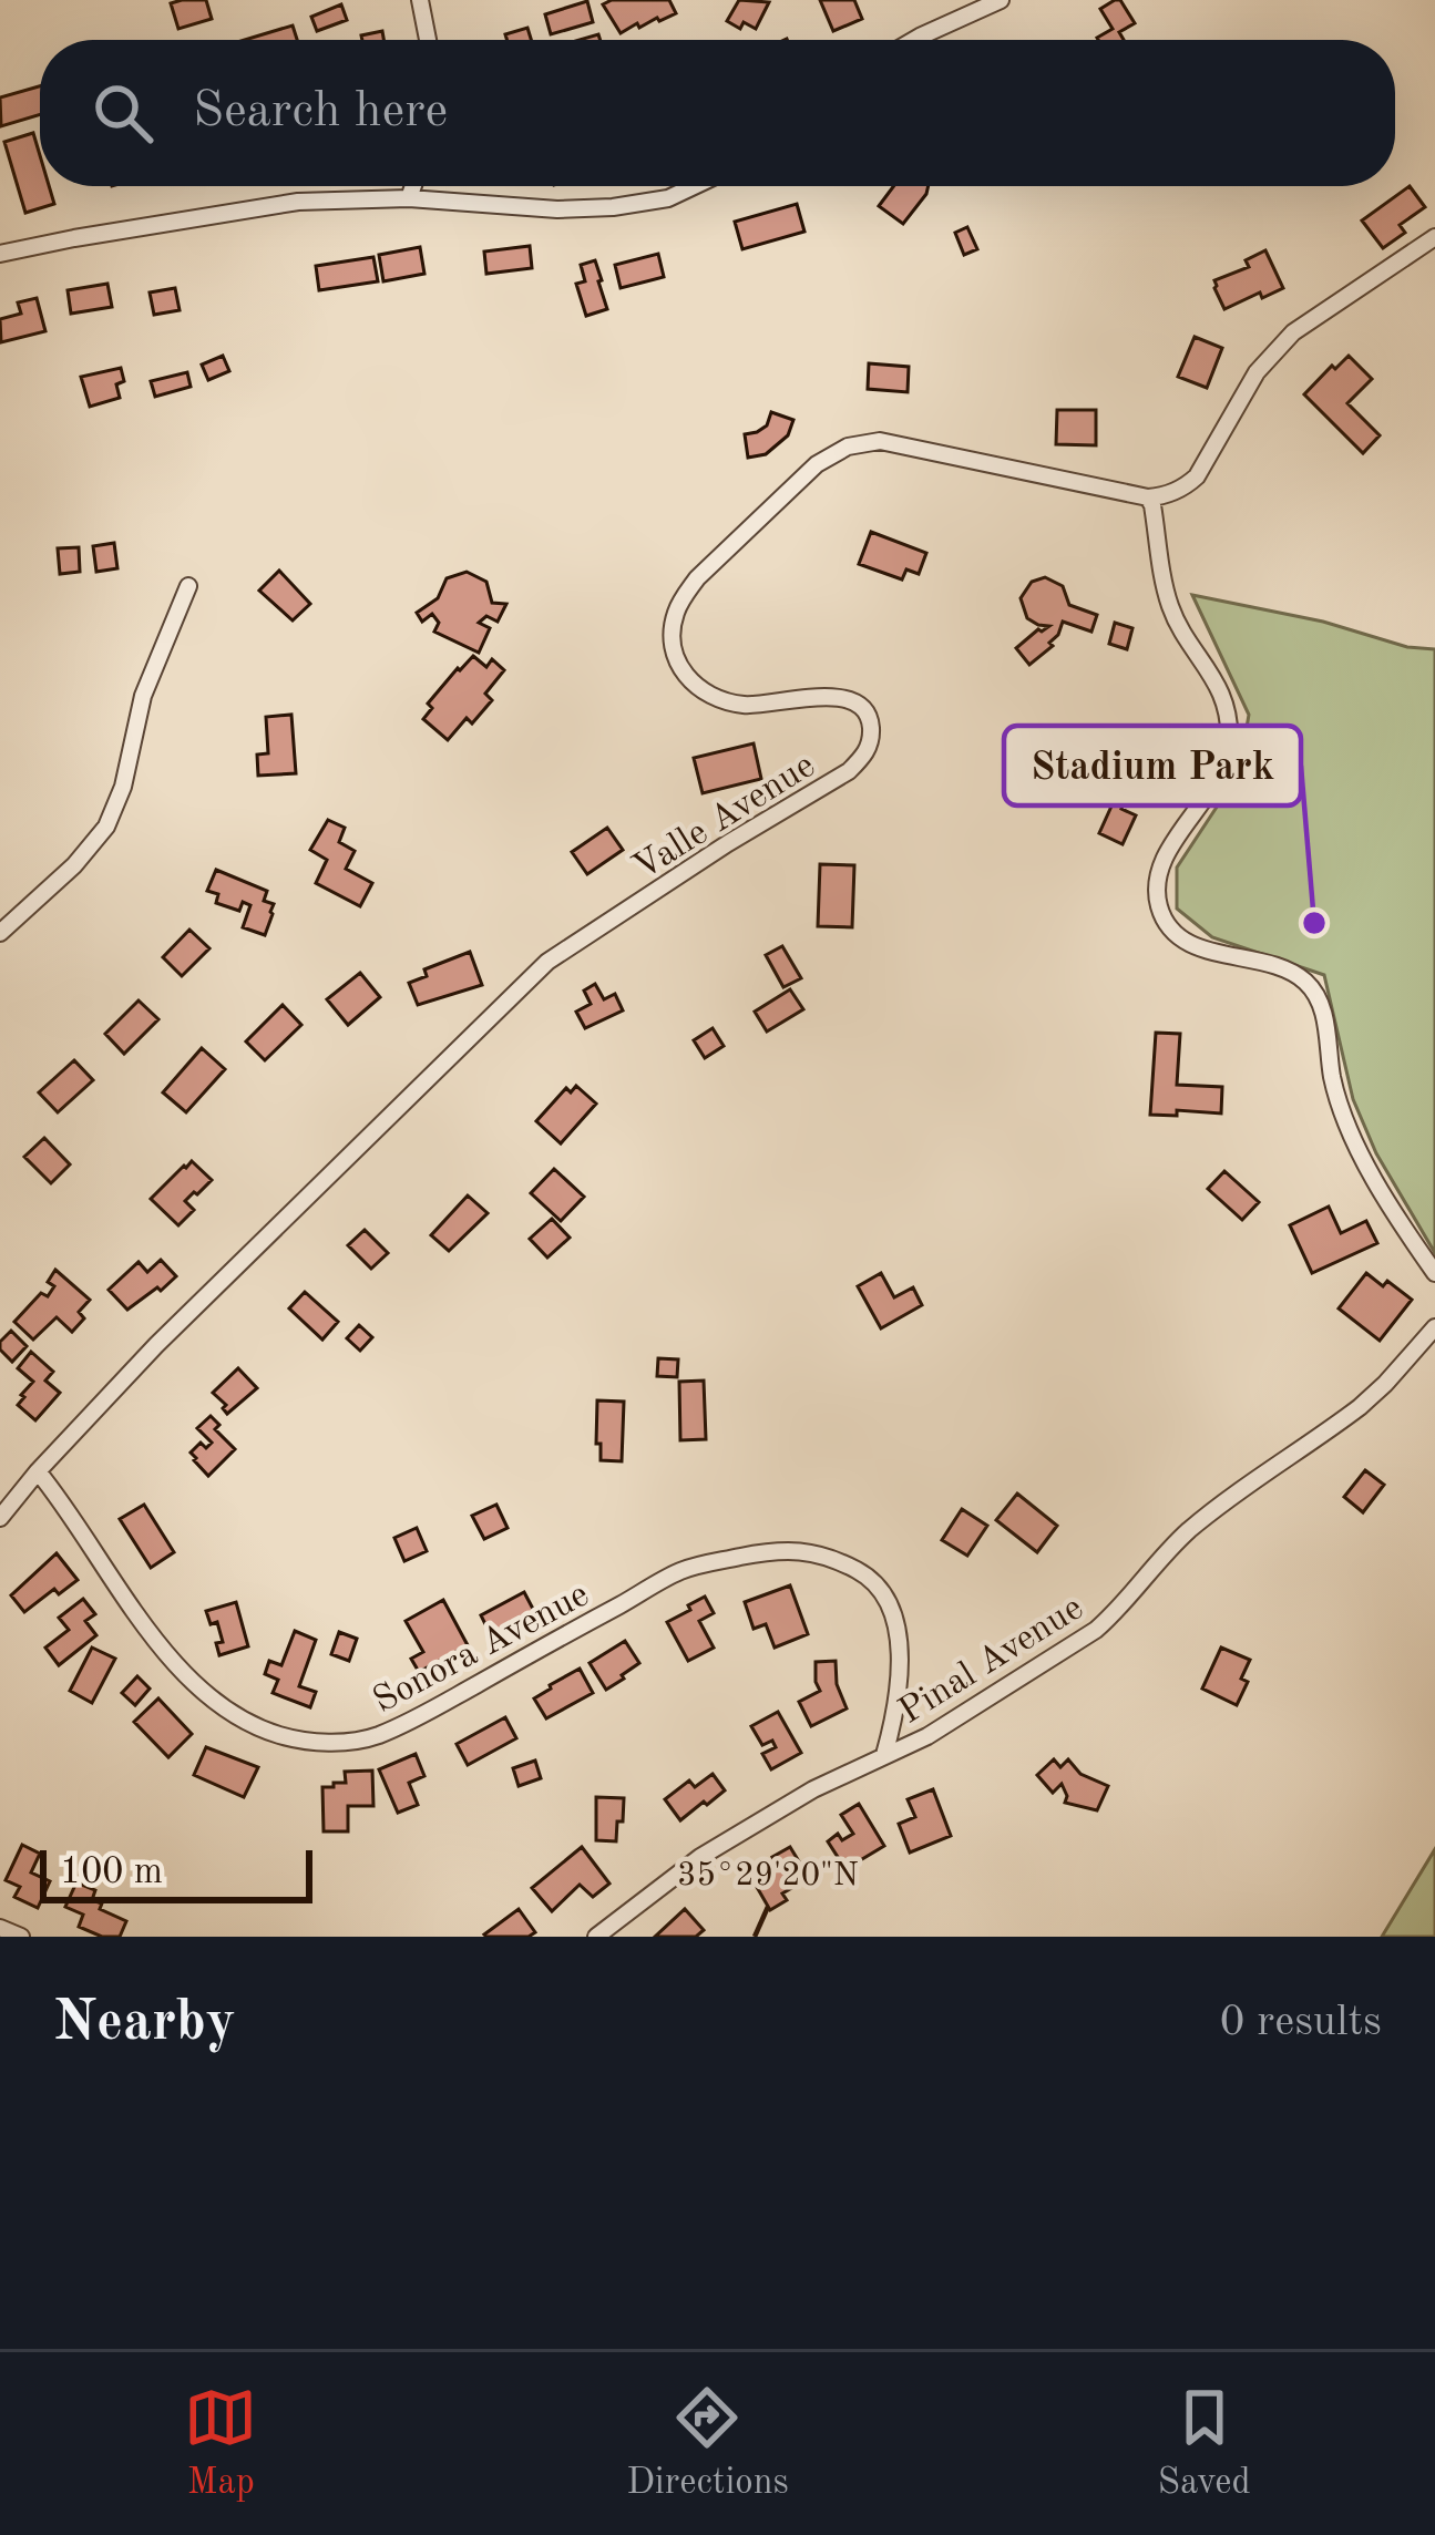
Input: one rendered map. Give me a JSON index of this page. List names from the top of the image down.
{
  "streets": {
    "street": ["Valle Avenue", "Sonora Avenue", "Pinal Avenue"]
  },
  "crossings": [
    ["Valle Avenue", "Sonora Avenue"],
    ["Sonora Avenue", "Pinal Avenue"]
  ],
  "places": ["Stadium Park"],
  "scale_bar": "100 m",
  "page": {
    "search": "Search here",
    "scale": "100 m",
    "heading": ["Nearby", "0 results"],
    "nav": ["Map", "Directions", "Saved"]
  },
  "coordinates": ["35°29'20\"N"]
}
